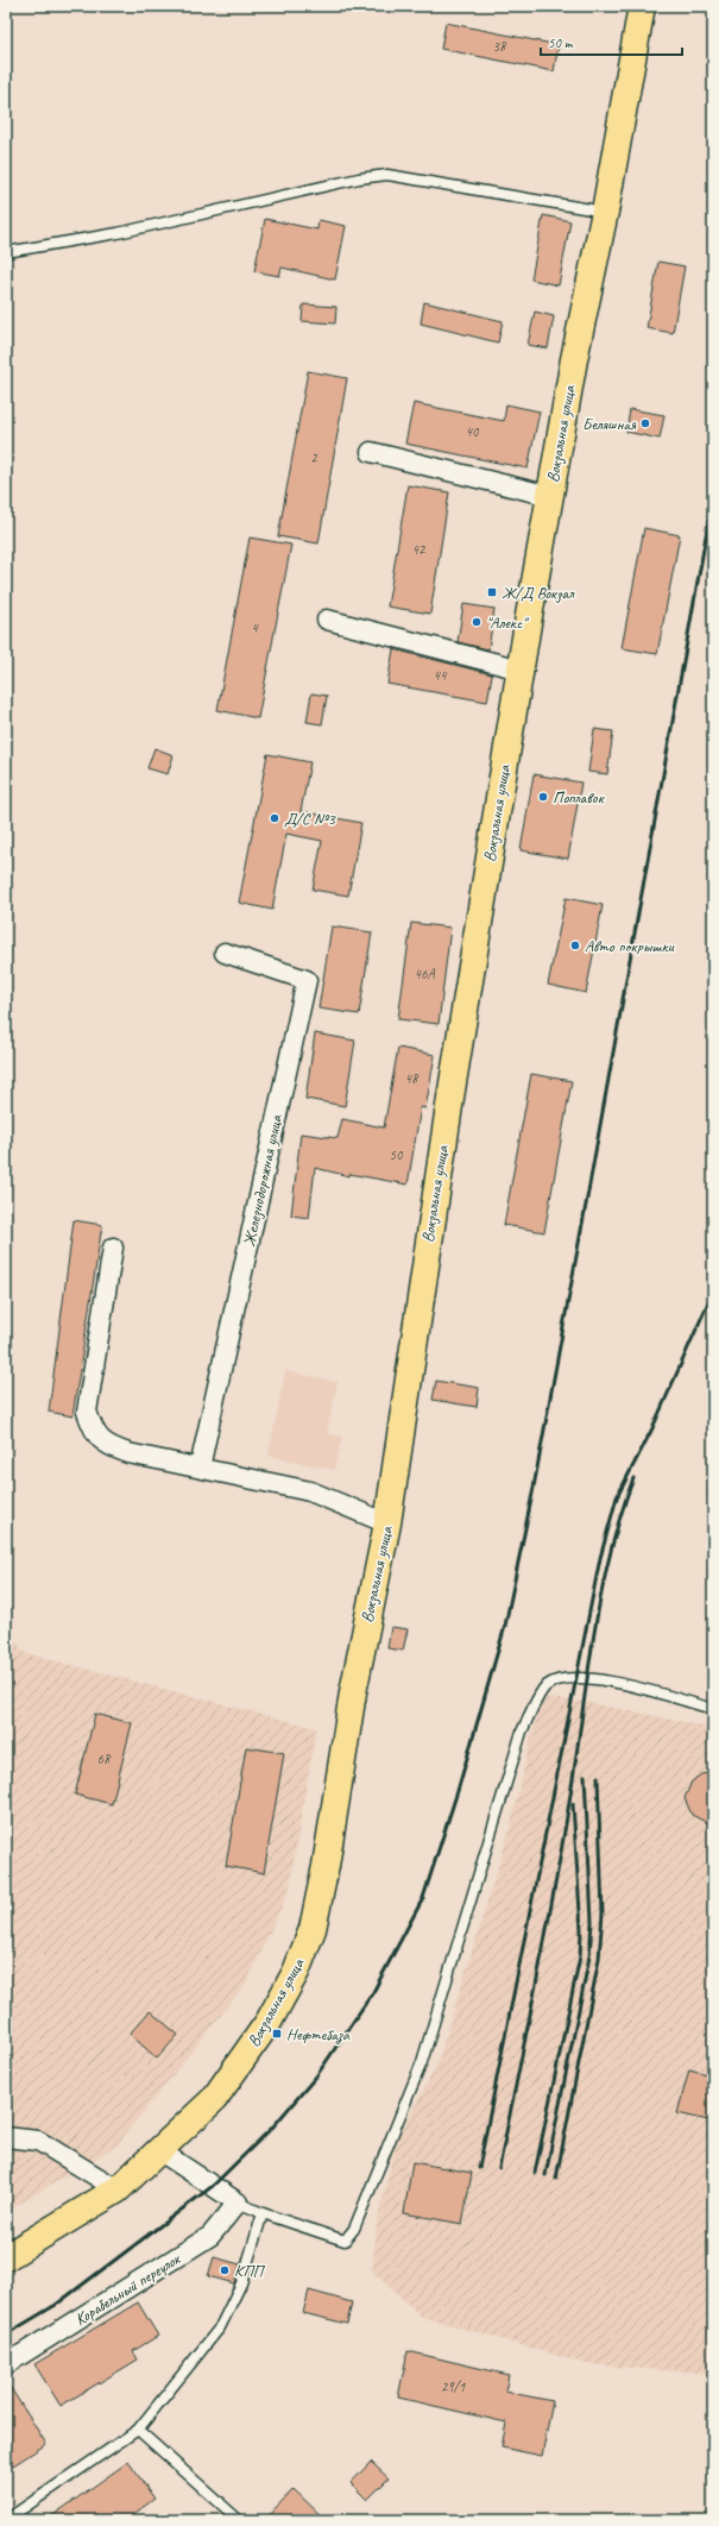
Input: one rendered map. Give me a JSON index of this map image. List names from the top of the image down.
{
  "streets": {
    "main road": ["Вокзальная улица"],
    "street": ["Железнодорожная улица", "Корабельный переулок"]
  },
  "places": {
    "other": [
      "Беляшная",
      "\"Алекс\"",
      "Поплавок",
      "Д/С №3",
      "Авто покрышки",
      "КПП"
    ],
    "transit": ["Ж/Д Вокзал", "Нефтебаза"]
  },
  "house_numbers": [
    "38",
    "40",
    "2",
    "42",
    "4",
    "44",
    "46А",
    "48",
    "50",
    "68",
    "29/1"
  ],
  "scale_bar": "50 m"
}
